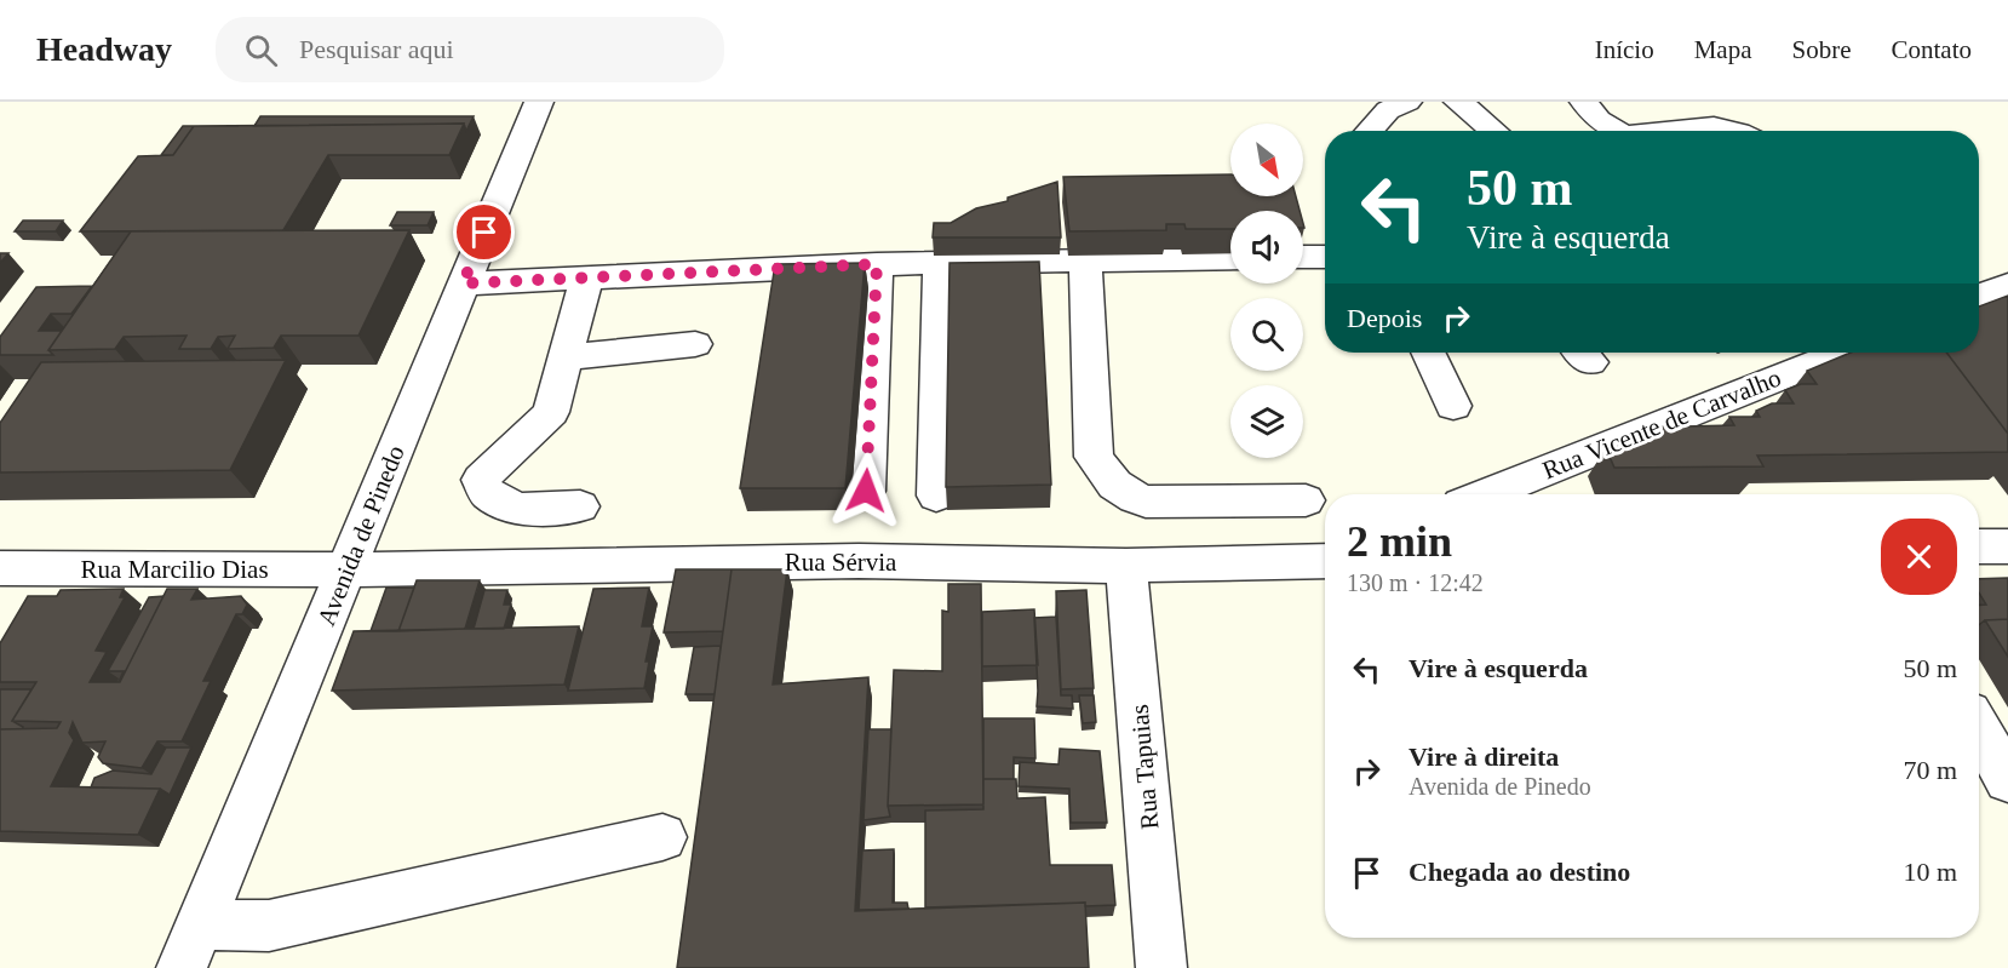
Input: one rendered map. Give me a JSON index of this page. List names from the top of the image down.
{
  "streets": {
    "street": [
      "Rua Vicente de Carvalho",
      "Avenida de Pinedo",
      "Rua Sérvia",
      "Rua Marcilio Dias",
      "Rua Tapuias"
    ]
  },
  "crossings": [
    ["Avenida de Pinedo", "Rua Sérvia"],
    ["Avenida de Pinedo", "Rua Marcilio Dias"],
    ["Rua Sérvia", "Rua Marcilio Dias"],
    ["Rua Sérvia", "Rua Tapuias"]
  ],
  "north": "bottom right",
  "page": {
    "header": "Headway",
    "search": "Pesquisar aqui",
    "nav": [
      "Início",
      "Mapa",
      "Sobre",
      "Contato"
    ],
    "turn": ["50 m", "Vire à esquerda"],
    "then": "Depois",
    "heading": ["2 min", "130 m · 12:42"],
    "list": [
      {
        "name": "Vire à esquerda",
        "value": "50 m"
      },
      {
        "name": "Vire à direita",
        "note": "Avenida de Pinedo",
        "value": "70 m"
      },
      {
        "name": "Chegada ao destino",
        "value": "10 m"
      }
    ]
  }
}
